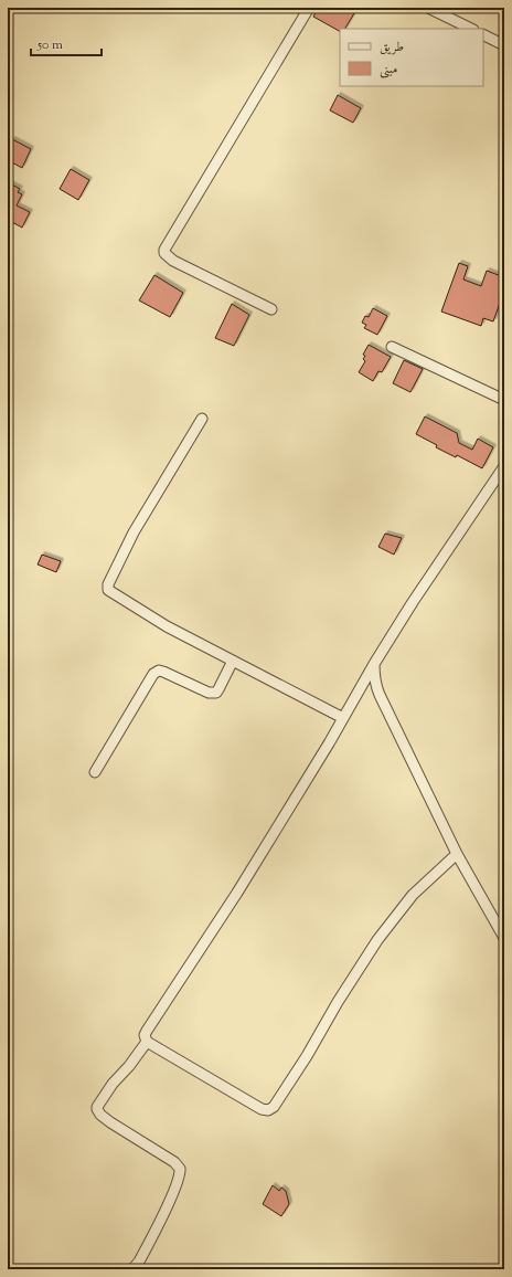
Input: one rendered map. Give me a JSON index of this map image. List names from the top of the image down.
{
  "legend": ["طريق", "مبنى"],
  "scale_bar": "50 m"
}
